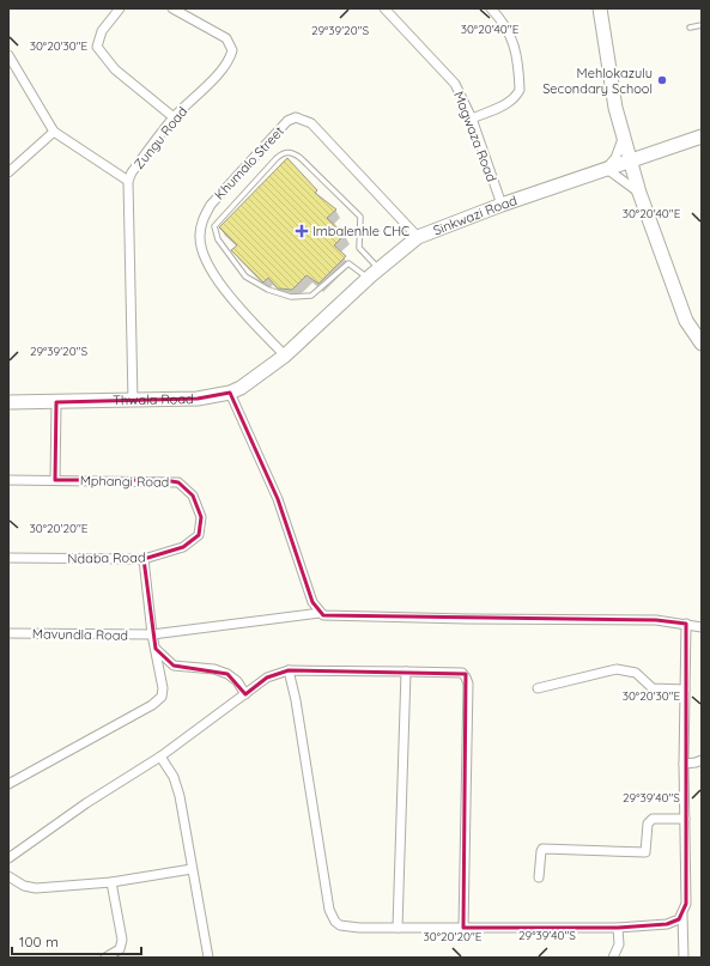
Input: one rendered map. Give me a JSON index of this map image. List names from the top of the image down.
{
  "streets": {
    "street": [
      "Magwaza Road",
      "Zungu Road",
      "Khumalo Street",
      "Sinkwazi Road",
      "Thwala Road",
      "Mphangi Road",
      "Ndaba Road",
      "Mavundla Road"
    ]
  },
  "crossings": [
    ["Magwaza Road", "Sinkwazi Road"],
    ["Zungu Road", "Thwala Road"],
    ["Khumalo Street", "Sinkwazi Road"],
    ["Khumalo Street", "Thwala Road"],
    ["Sinkwazi Road", "Thwala Road"],
    ["Mphangi Road", "Ndaba Road"]
  ],
  "places": {
    "other": ["Mehlokazulu Secondary School"],
    "health": ["Imbalenhle CHC"]
  },
  "scale_bar": "100 m",
  "coordinates": [
    "30°20'40\"E",
    "29°39'20\"S",
    "30°20'30\"E",
    "30°20'20\"E",
    "29°39'40\"S"
  ]
}
